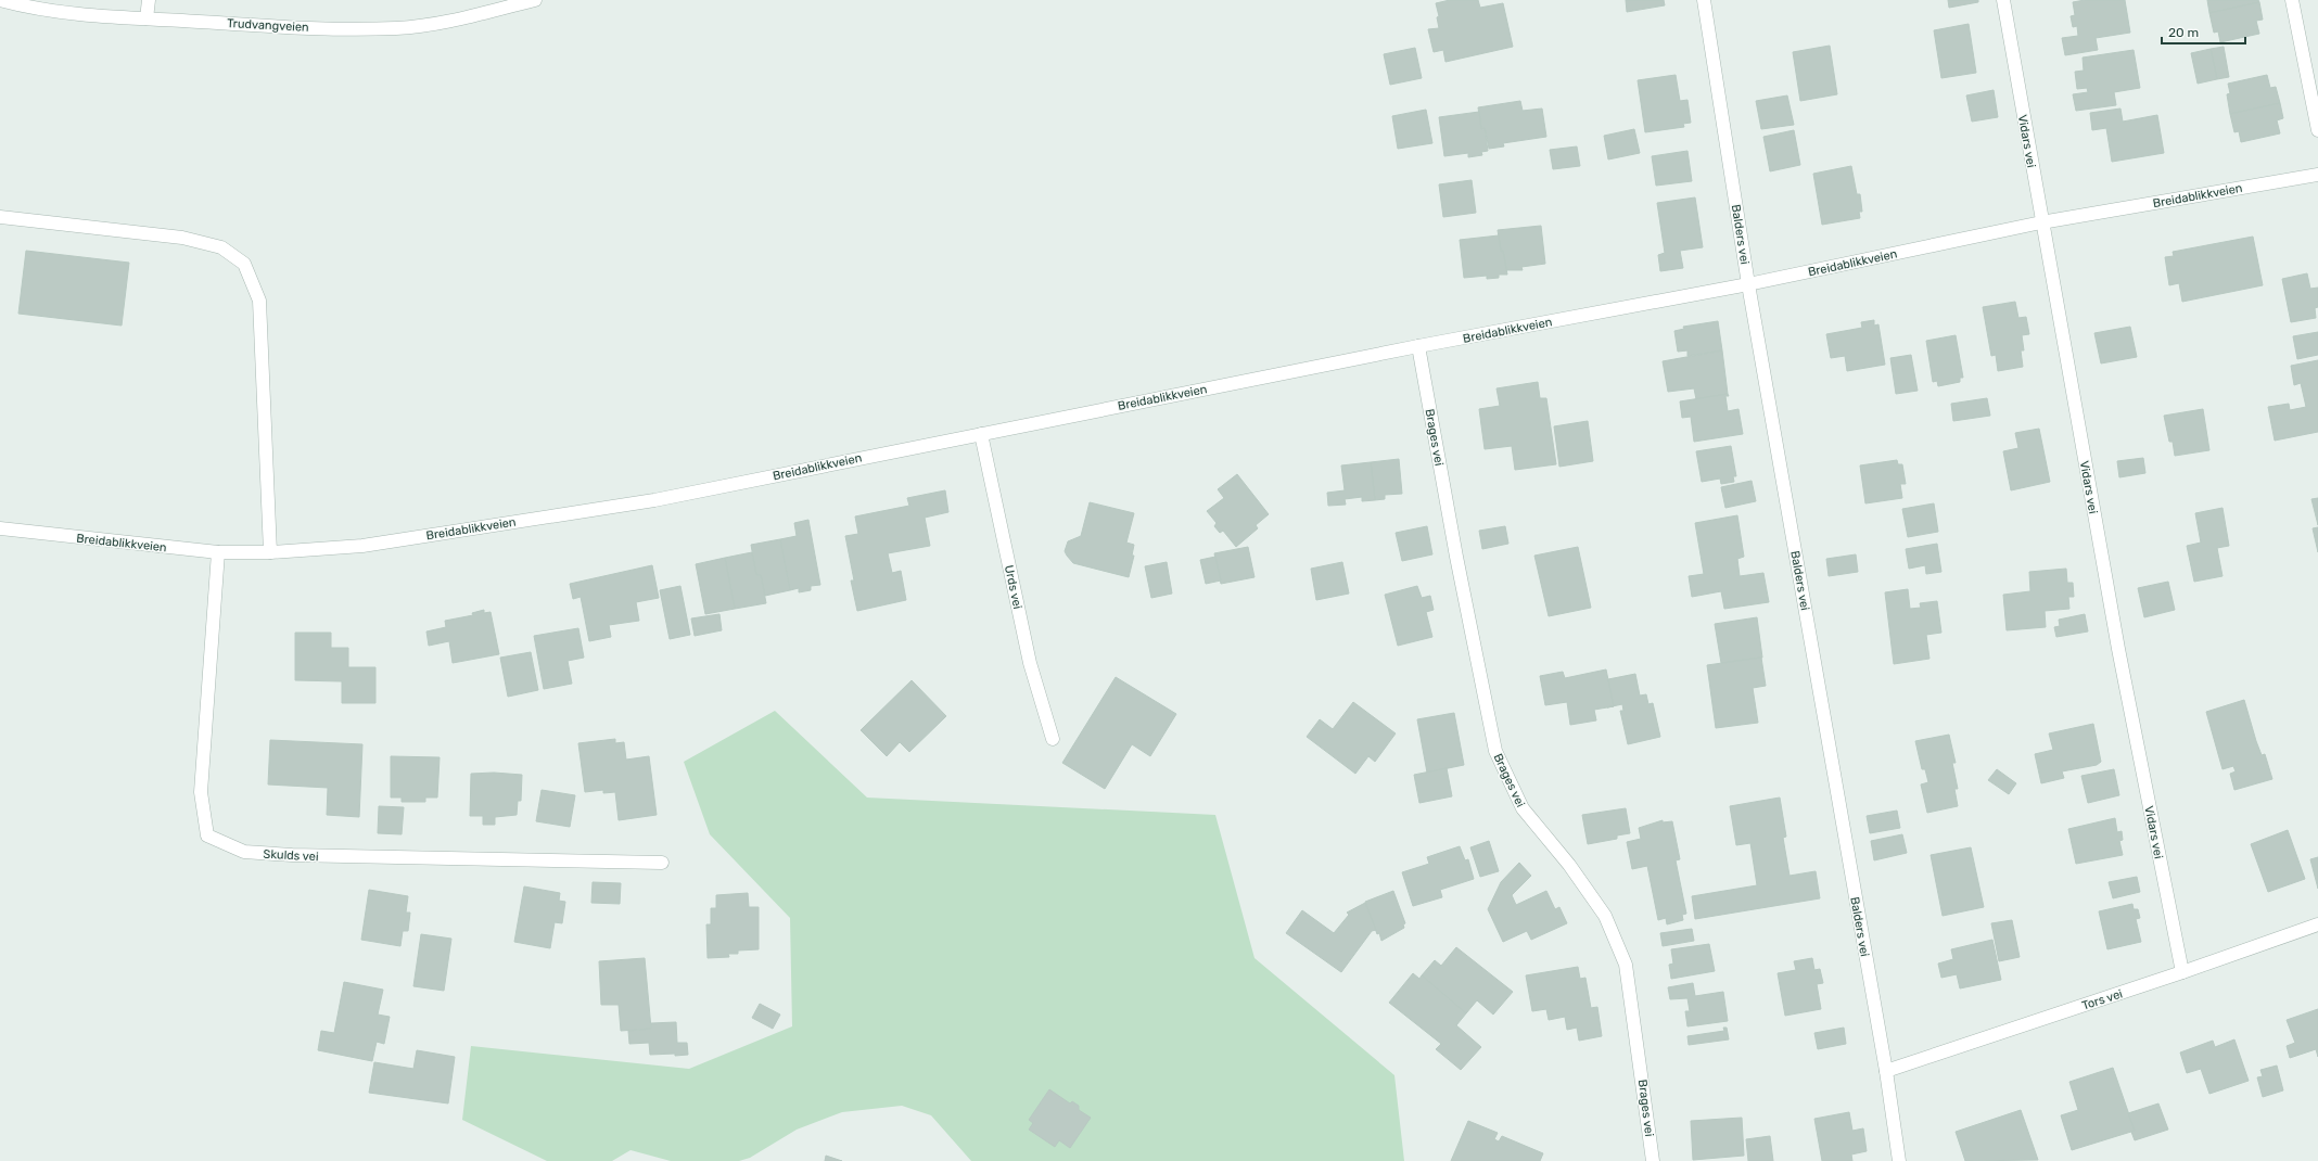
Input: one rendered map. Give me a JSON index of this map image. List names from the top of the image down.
{
  "streets": {
    "street": [
      "Trudvangveien",
      "Vidars vei",
      "Breidablikkveien",
      "Balders vei",
      "Brages vei",
      "Urds vei",
      "Skulds vei",
      "Tors vei"
    ]
  },
  "crossings": [
    ["Vidars vei", "Breidablikkveien"],
    ["Vidars vei", "Tors vei"],
    ["Breidablikkveien", "Balders vei"],
    ["Breidablikkveien", "Brages vei"],
    ["Breidablikkveien", "Urds vei"],
    ["Breidablikkveien", "Skulds vei"],
    ["Balders vei", "Tors vei"]
  ],
  "scale_bar": "20 m"
}
